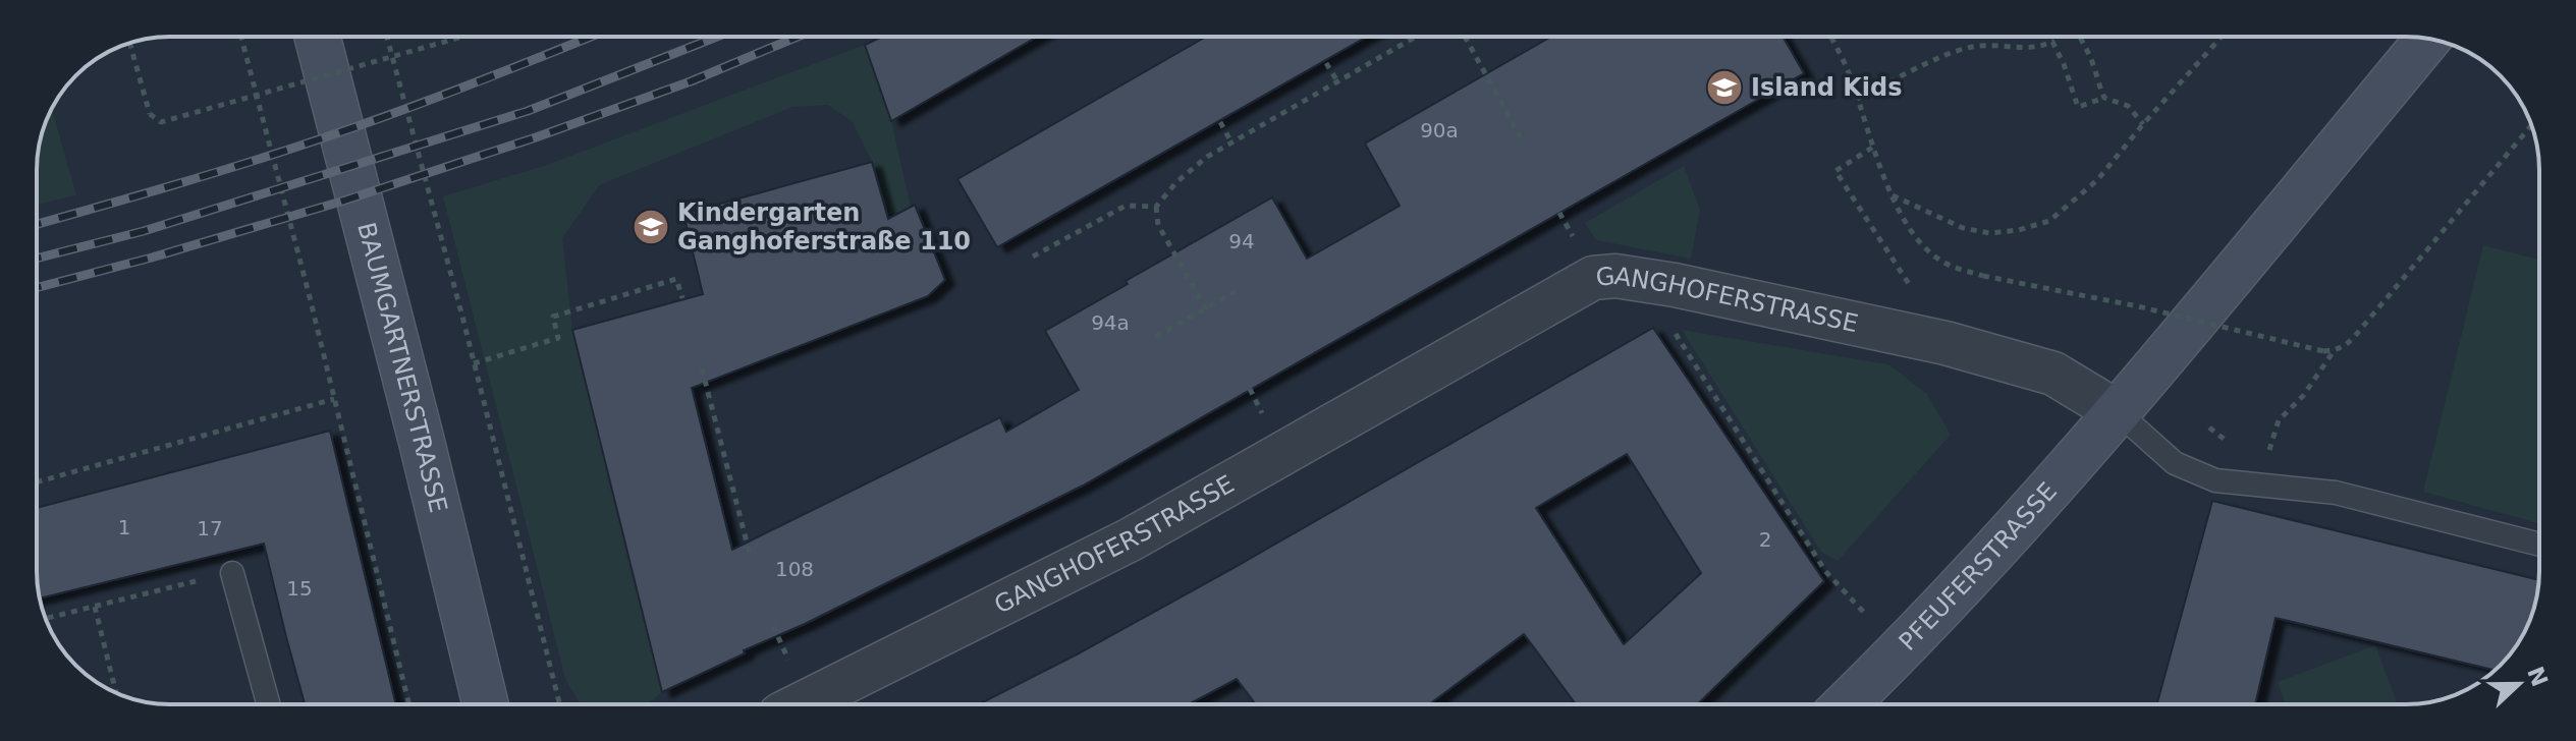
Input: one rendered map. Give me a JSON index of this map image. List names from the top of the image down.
{
  "streets": {
    "street": ["GANGHOFERSTRASSE", "BAUMGARTNERSTRASSE", "PFEUFERSTRASSE"]
  },
  "crossings": [
    ["GANGHOFERSTRASSE", "PFEUFERSTRASSE"]
  ],
  "places": {
    "school or university": ["Island Kids", "Kindergarten Ganghoferstraße 110"]
  },
  "house_numbers": [
    "90a",
    "94",
    "94a",
    "1",
    "17",
    "2",
    "108",
    "15"
  ],
  "north": "right"
}
